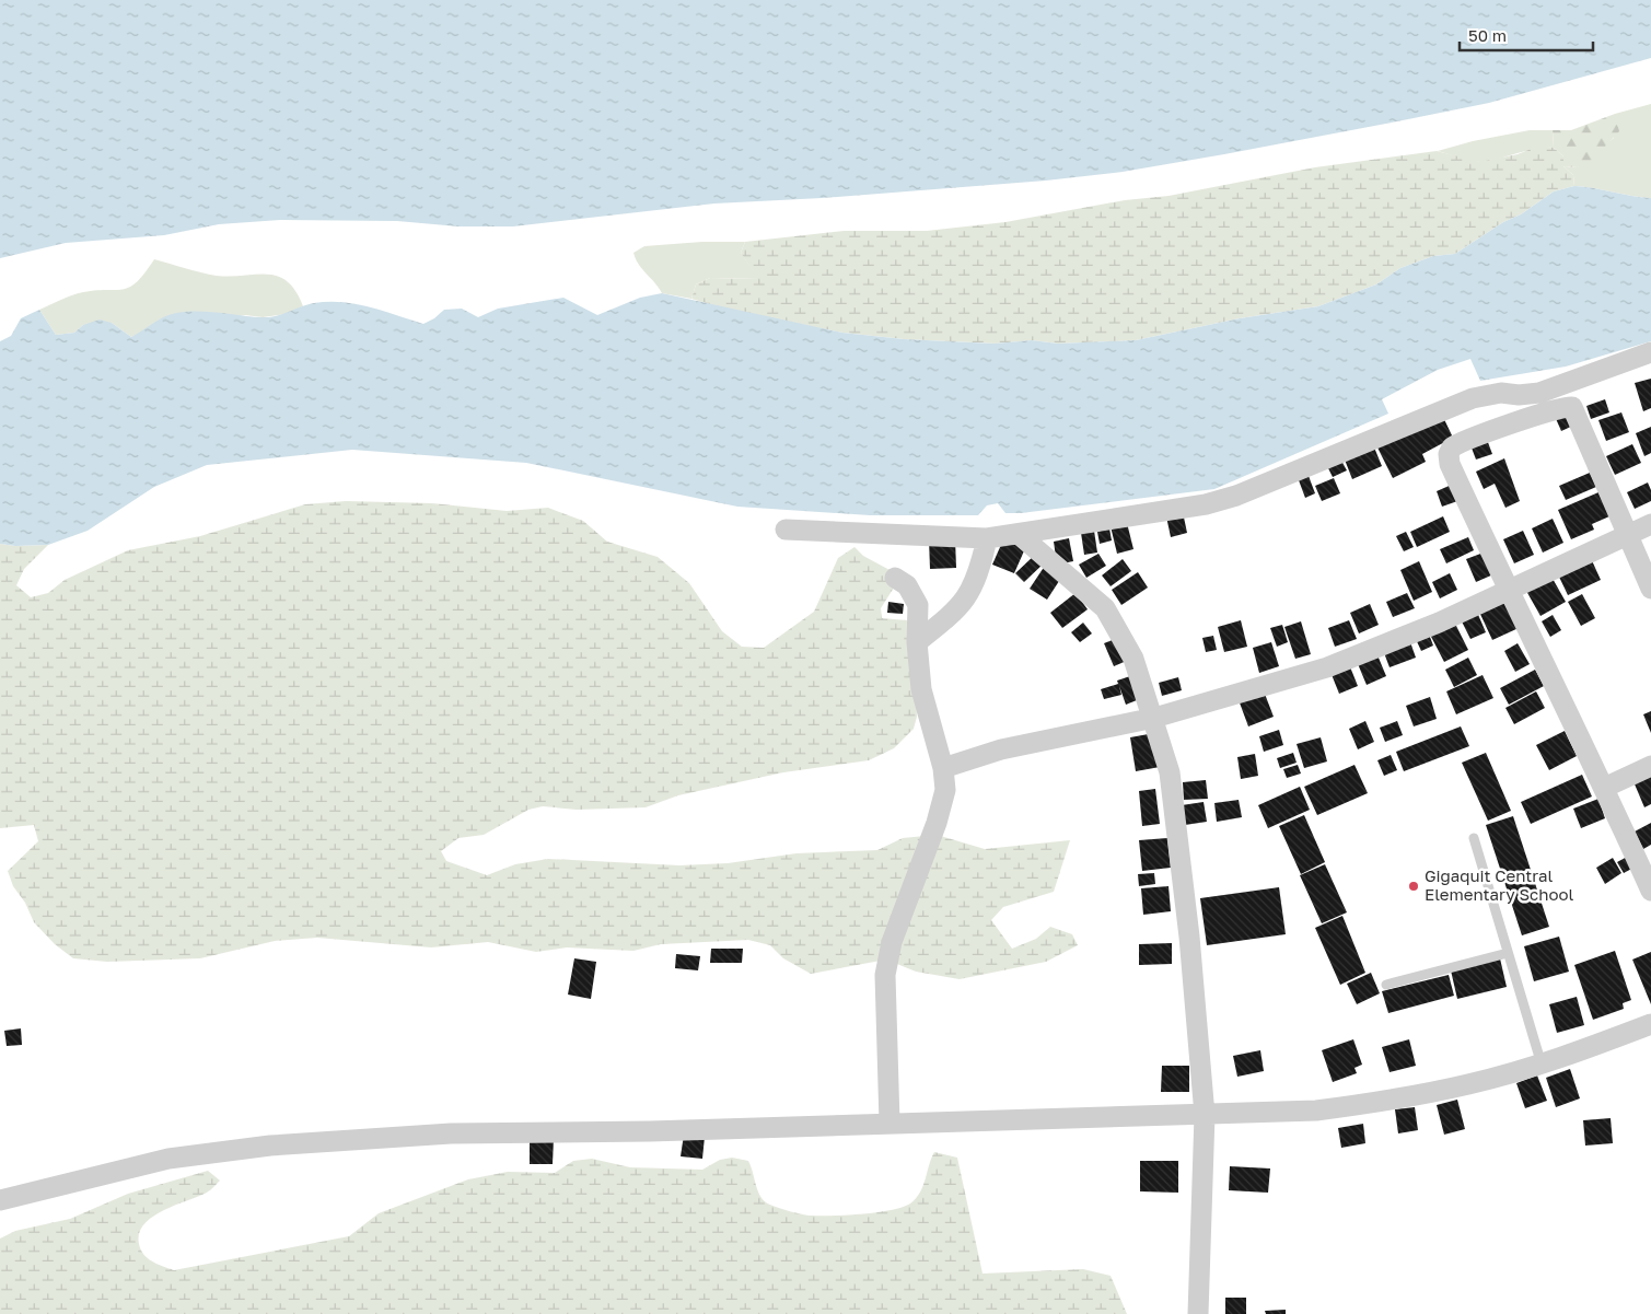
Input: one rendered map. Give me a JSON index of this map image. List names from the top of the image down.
{
  "places": ["Gigaquit Central Elementary School"],
  "scale_bar": "50 m"
}
